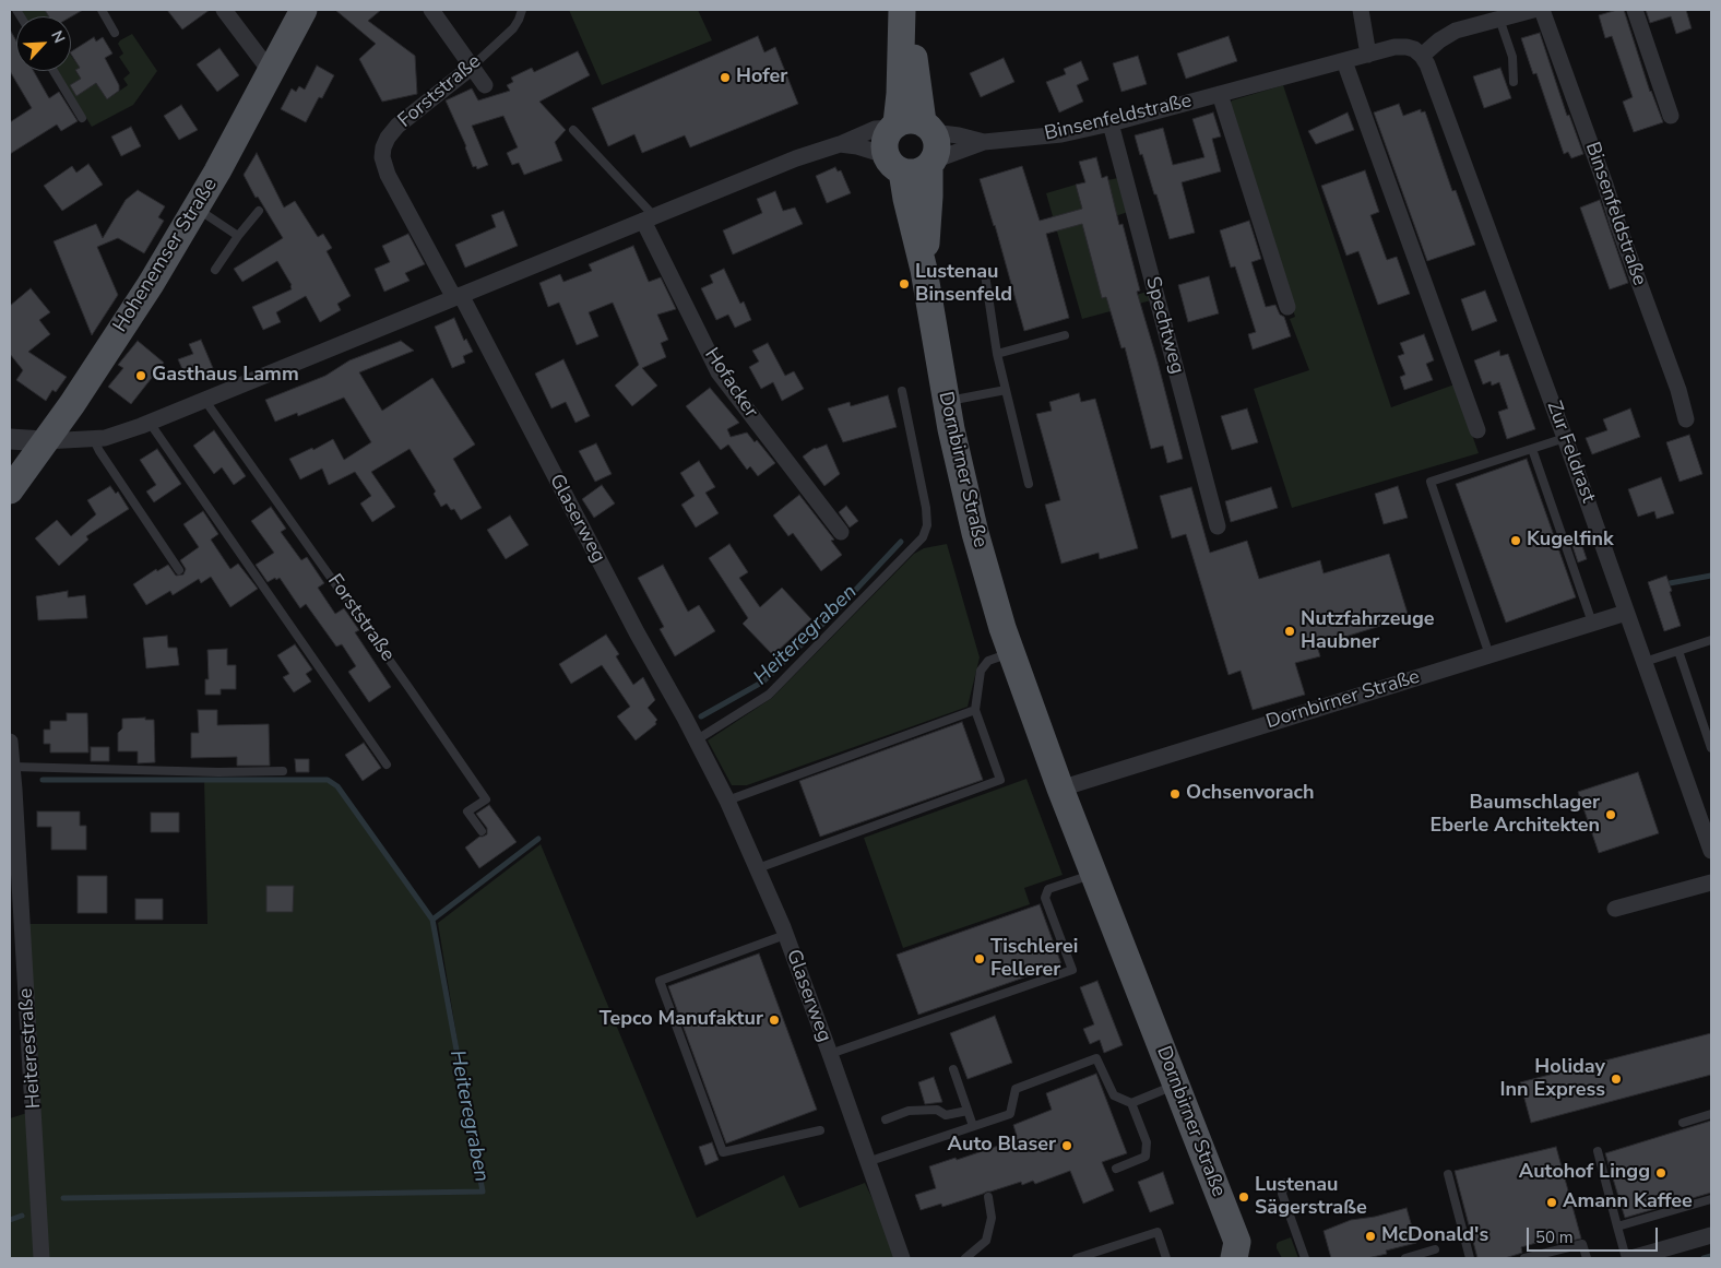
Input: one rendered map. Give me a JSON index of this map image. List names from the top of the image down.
{
  "streets": {
    "main road": ["Hohenemser Straße", "Dornbirner Straße"],
    "street": [
      "Forststraße",
      "Binsenfeldstraße",
      "Spechtweg",
      "Hofacker",
      "Zur Feldrast",
      "Glaserweg",
      "Heiterestraße"
    ]
  },
  "crossings": [
    ["Forststraße", "Glaserweg"],
    ["Binsenfeldstraße", "Spechtweg"],
    ["Binsenfeldstraße", "Zur Feldrast"],
    ["Binsenfeldstraße", "Dornbirner Straße"],
    ["Zur Feldrast", "Dornbirner Straße"]
  ],
  "water": ["Heiteregraben"],
  "places": [
    "Hofer",
    "Lustenau Binsenfeld",
    "Gasthaus Lamm",
    "Kugelfink",
    "Nutzfahrzeuge Haubner",
    "Ochsenvorach",
    "Baumschlager Eberle Architekten",
    "Tischlerei Fellerer",
    "Tepco Manufaktur",
    "Holiday Inn Express",
    "Auto Blaser",
    "Autohof Lingg",
    "Lustenau Sägerstraße",
    "Amann Kaffee",
    "McDonald's"
  ],
  "scale_bar": "50 m",
  "north": "top right"
}
